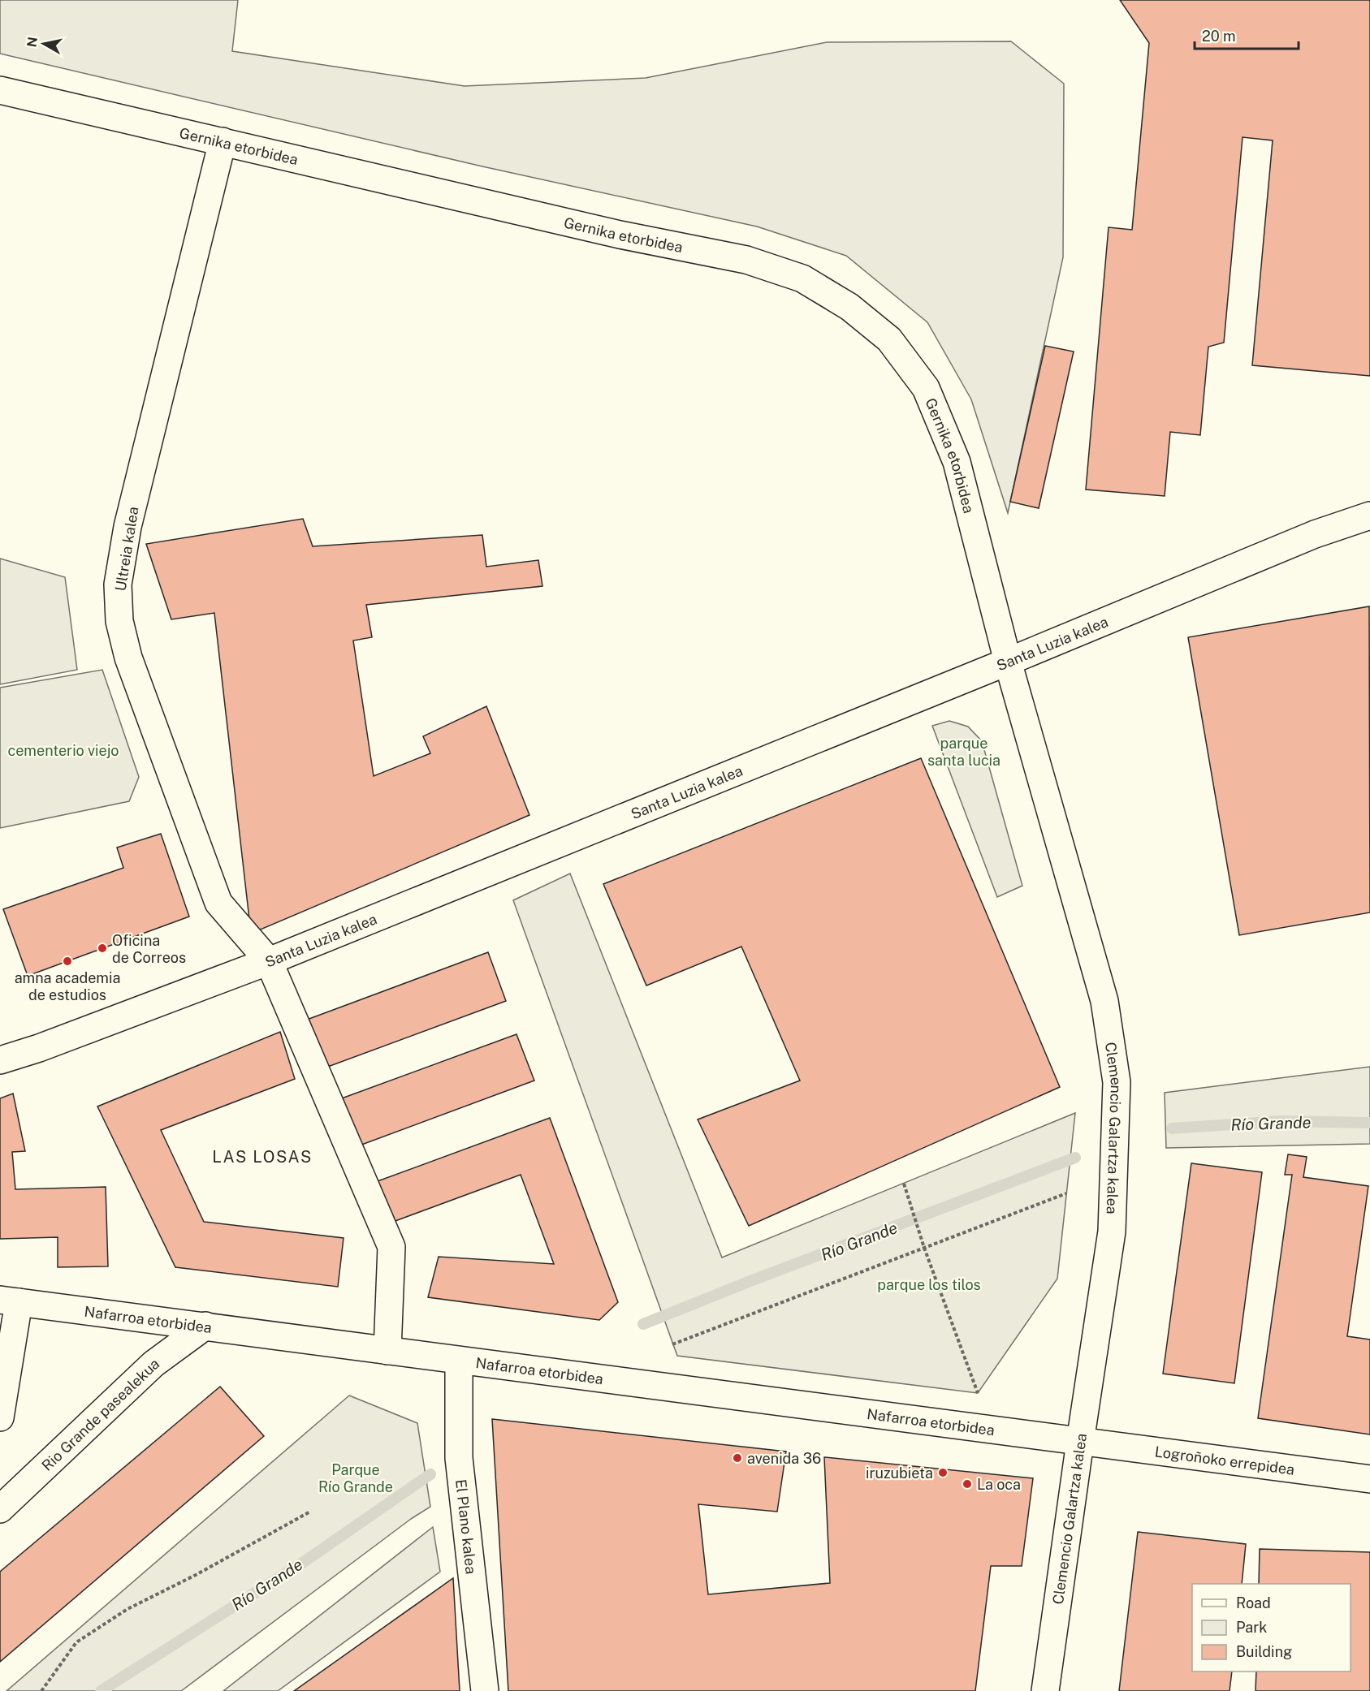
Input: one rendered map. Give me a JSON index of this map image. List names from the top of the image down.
{
  "streets": {
    "street": [
      "Gernika etorbidea",
      "Ultreia kalea",
      "Santa Luzia kalea",
      "Clemencio Galartza kalea",
      "Nafarroa etorbidea",
      "Rio Grande pasealekua",
      "Logroñoko errepidea",
      "El Plano kalea"
    ]
  },
  "crossings": [
    ["Gernika etorbidea", "Ultreia kalea"],
    ["Gernika etorbidea", "Santa Luzia kalea"],
    ["Gernika etorbidea", "Clemencio Galartza kalea"],
    ["Ultreia kalea", "Santa Luzia kalea"],
    ["Ultreia kalea", "Nafarroa etorbidea"],
    ["Santa Luzia kalea", "Clemencio Galartza kalea"],
    ["Clemencio Galartza kalea", "Nafarroa etorbidea"],
    ["Clemencio Galartza kalea", "Logroñoko errepidea"],
    ["Nafarroa etorbidea", "Rio Grande pasealekua"],
    ["Nafarroa etorbidea", "Logroñoko errepidea"],
    ["Nafarroa etorbidea", "El Plano kalea"]
  ],
  "districts": ["LAS LOSAS"],
  "water": ["Río Grande"],
  "parks": [
    "parque santa lucia",
    "cementerio viejo",
    "parque los tilos",
    "Parque Río Grande"
  ],
  "places": [
    "Oficina de Correos",
    "amna academia de estudios",
    "avenida 36",
    "iruzubieta",
    "La oca"
  ],
  "legend": ["Road", "Park", "Building"],
  "scale_bar": "20 m",
  "north": "left"
}
